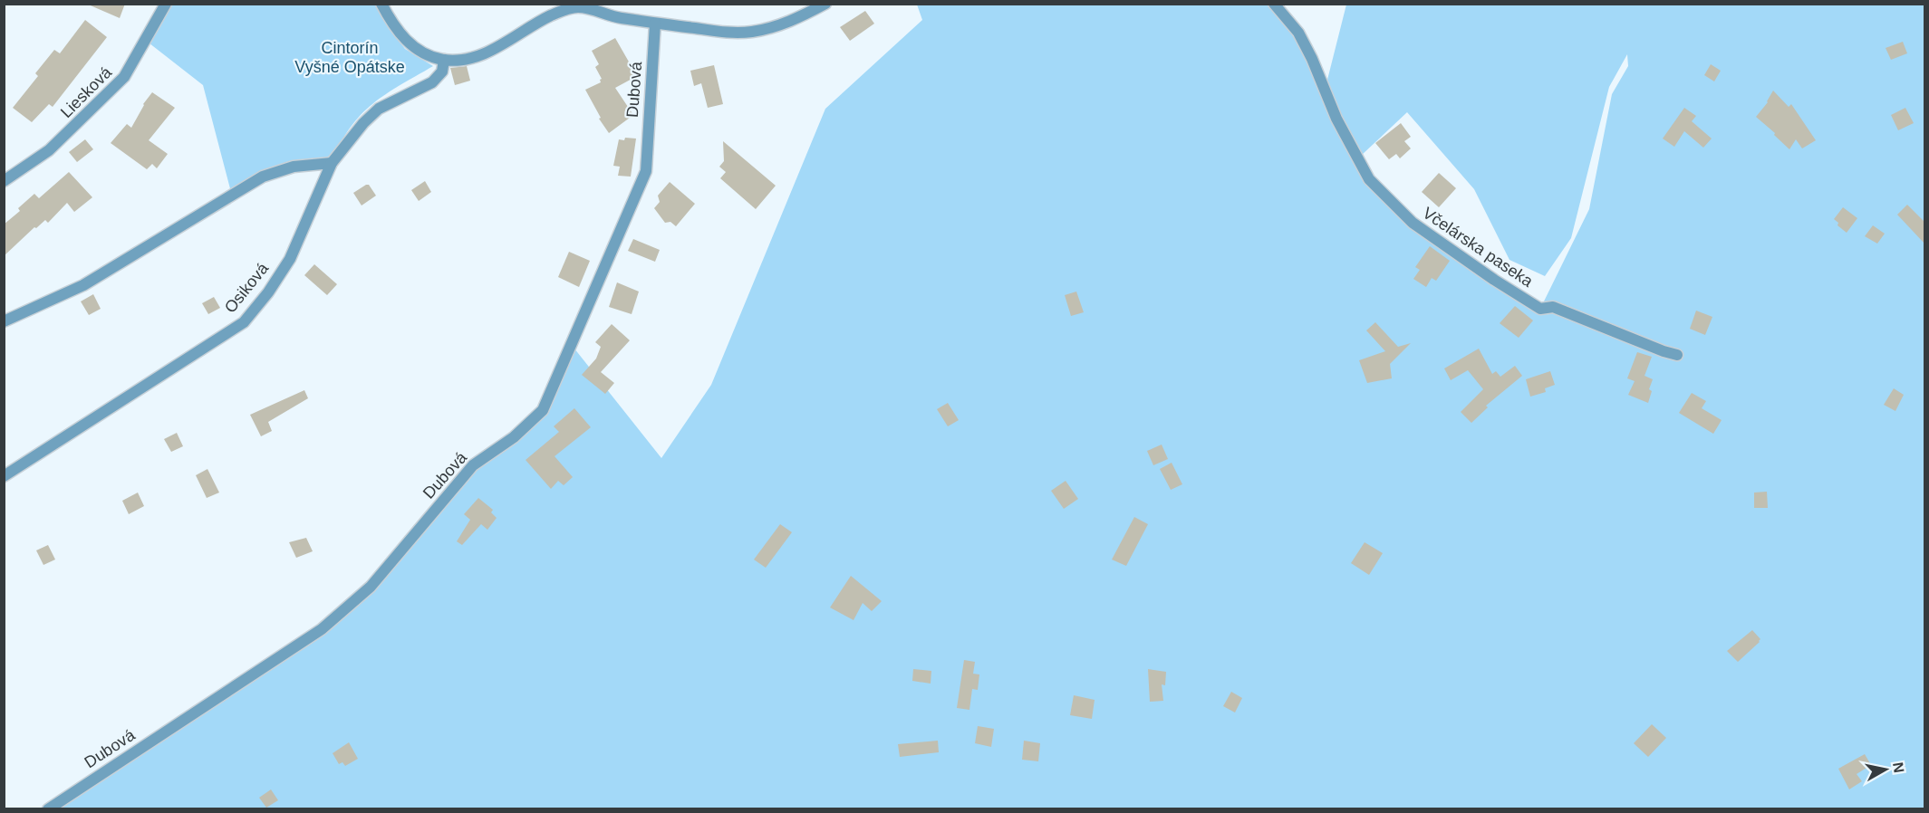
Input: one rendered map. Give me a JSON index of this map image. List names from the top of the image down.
{
  "streets": {
    "street": [
      "Dubová",
      "Liesková",
      "Včelárska paseka",
      "Osiková"
    ]
  },
  "parks": ["Cintorín Vyšné Opátske"],
  "north": "right"
}
